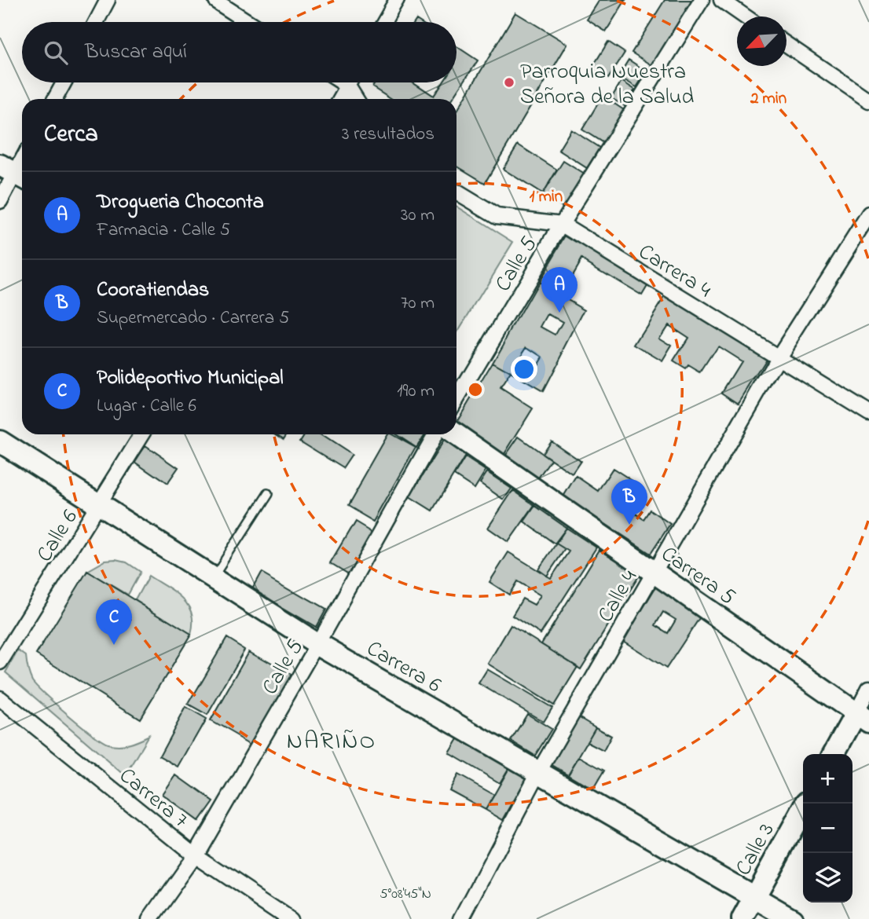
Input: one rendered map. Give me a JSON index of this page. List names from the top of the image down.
{
  "streets": {
    "street": [
      "Calle 5",
      "Carrera 4",
      "Calle 6",
      "Carrera 5",
      "Calle 4",
      "Carrera 6",
      "Carrera 7",
      "Calle 3"
    ]
  },
  "crossings": [
    ["Calle 5", "Carrera 4"],
    ["Calle 5", "Carrera 6"],
    ["Calle 5", "Carrera 7"],
    ["Carrera 4", "Calle 4"],
    ["Calle 6", "Carrera 6"],
    ["Carrera 5", "Calle 4"],
    ["Calle 4", "Carrera 6"],
    ["Carrera 6", "Calle 3"]
  ],
  "districts": ["NARIÑO"],
  "places": ["Parroquia Nuestra Señora de la Salud"],
  "north": "bottom left",
  "page": {
    "search": "Buscar aquí",
    "heading": ["Cerca", "3 resultados"],
    "list": [
      {
        "mark": "A",
        "name": "Drogueria Choconta",
        "note": "Farmacia · Calle 5",
        "value": "30 m"
      },
      {
        "mark": "B",
        "name": "Cooratiendas",
        "note": "Supermercado · Carrera 5",
        "value": "70 m"
      },
      {
        "mark": "C",
        "name": "Polideportivo Municipal",
        "note": "Lugar · Calle 6",
        "value": "190 m"
      }
    ],
    "pins": ["A", "B", "C"],
    "map_buttons": ["+", "−"]
  },
  "coordinates": ["5°08'45\"N"],
  "rings": ["2 min", "1 min"]
}
